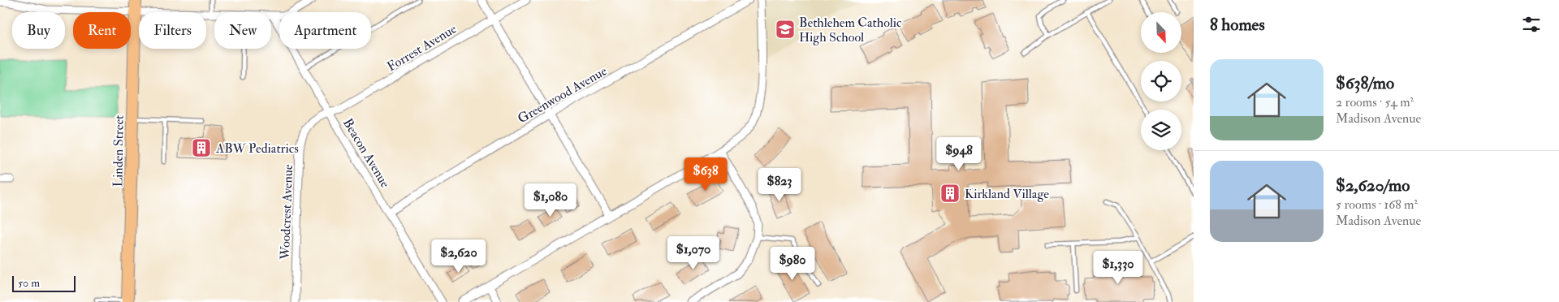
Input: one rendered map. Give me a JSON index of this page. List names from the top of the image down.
{
  "streets": {
    "main road": ["Linden Street"],
    "street": [
      "Forrest Avenue",
      "Greenwood Avenue",
      "Beacon Avenue",
      "Woodcrest Avenue"
    ]
  },
  "crossings": [
    ["Forrest Avenue", "Beacon Avenue"],
    ["Forrest Avenue", "Woodcrest Avenue"],
    ["Greenwood Avenue", "Beacon Avenue"],
    ["Beacon Avenue", "Woodcrest Avenue"]
  ],
  "places": {
    "school or university": ["Bethlehem Catholic High School"],
    "building": ["ABW Pediatrics", "Kirkland Village"]
  },
  "scale_bar": "50 m",
  "north": "bottom right",
  "page": {
    "heading": "8 homes",
    "chip": [
      "Buy",
      "Rent",
      "Filters",
      "New",
      "Apartment"
    ],
    "list": [
      {
        "name": "$638/mo",
        "note": "2 rooms · 54 m² · Madison Avenue"
      },
      {
        "name": "$2,620/mo",
        "note": "5 rooms · 168 m² · Madison Avenue"
      }
    ],
    "price": [
      "$948",
      "$638",
      "$823",
      "$1,080",
      "$1,070",
      "$2,620",
      "$980",
      "$1,330"
    ],
    "scale": "50 m"
  }
}
